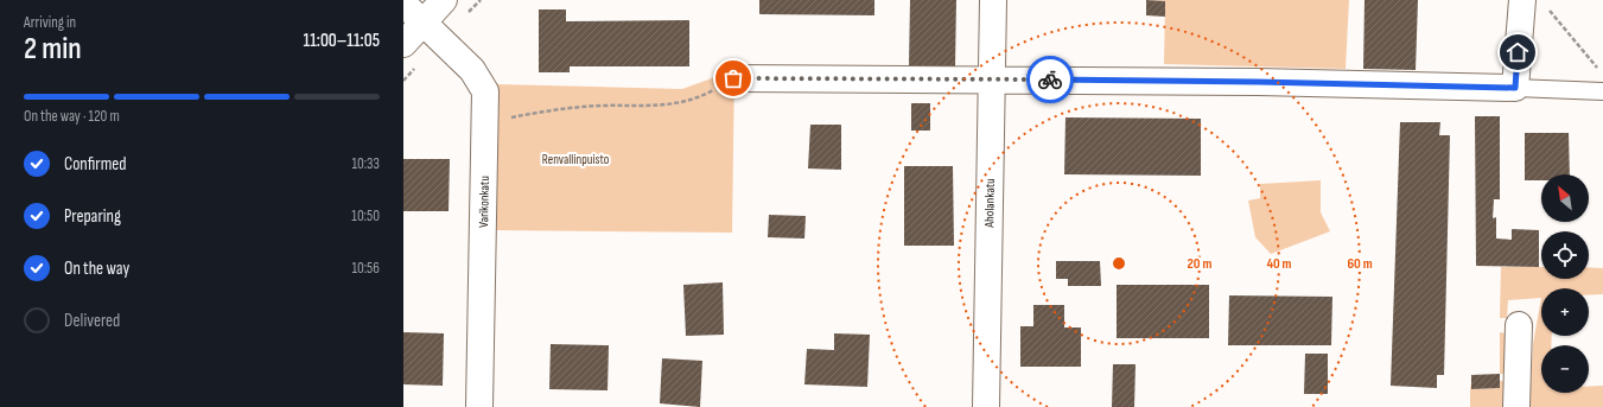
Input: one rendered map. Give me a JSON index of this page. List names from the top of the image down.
{
  "streets": {
    "street": ["Varikonkatu", "Aholankatu"]
  },
  "parks": ["Renvallinpuisto"],
  "north": "top left",
  "page": {
    "heading": ["2 min", "Arriving in", "11:00–11:05"],
    "bar": "On the way · 120 m",
    "list": [
      ["Confirmed", "10:33"],
      ["Preparing", "10:50"],
      ["On the way", "10:56"],
      "Delivered"
    ],
    "map_buttons": ["+", "−"]
  },
  "rings": ["20 m", "40 m", "60 m"]
}
